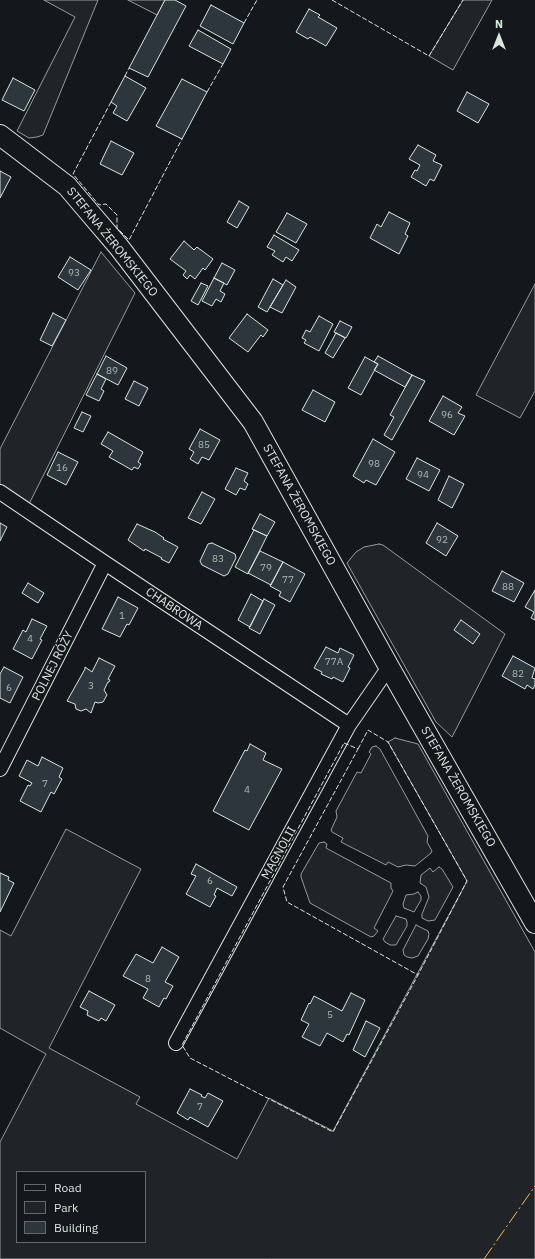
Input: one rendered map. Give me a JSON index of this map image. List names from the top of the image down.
{
  "streets": {
    "street": [
      "STEFANA ŻEROMSKIEGO",
      "CHABROWA",
      "POLNEJ RÓŻY",
      "MAGNOLII"
    ]
  },
  "crossings": [
    ["STEFANA ŻEROMSKIEGO", "MAGNOLII"],
    ["CHABROWA", "POLNEJ RÓŻY"],
    ["CHABROWA", "MAGNOLII"]
  ],
  "house_numbers": [
    "93",
    "89",
    "96",
    "85",
    "98",
    "16",
    "94",
    "92",
    "83",
    "79",
    "77",
    "88",
    "1",
    "4",
    "77A",
    "82",
    "3",
    "6",
    "7",
    "4",
    "6",
    "8",
    "5",
    "7"
  ],
  "legend": ["Road", "Park", "Building"],
  "north": "top"
}
